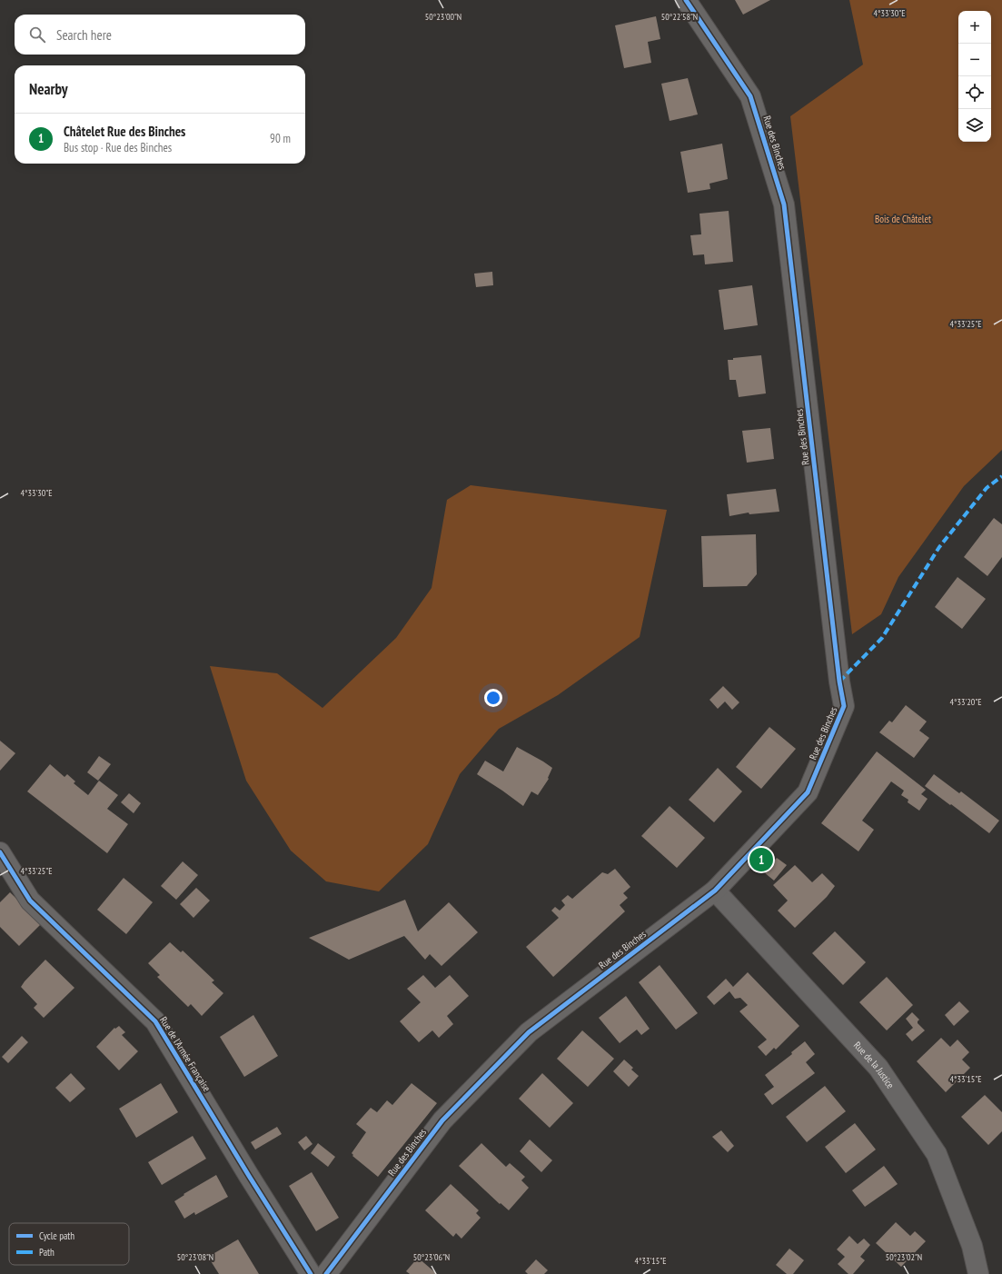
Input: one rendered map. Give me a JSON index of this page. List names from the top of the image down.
{
  "streets": {
    "street": ["Rue des Binches", "Rue de l'Armée Française", "Rue de la Justice"]
  },
  "crossings": [
    ["Rue des Binches", "Rue de la Justice"]
  ],
  "parks": ["Bois de Châtelet"],
  "legend": ["Cycle path", "Path"],
  "page": {
    "map_buttons": ["+", "−"],
    "search": "Search here",
    "heading": "Nearby",
    "list": [
      {
        "mark": "1",
        "name": "Châtelet Rue des Binches",
        "note": "Bus stop · Rue des Binches",
        "value": "90 m"
      }
    ],
    "pins": "1"
  },
  "coordinates": [
    "4°33'30\"E",
    "50°23'00\"N",
    "50°22'58\"N",
    "4°33'25\"E",
    "4°33'20\"E",
    "4°33'15\"E",
    "50°23'08\"N",
    "50°23'06\"N",
    "50°23'02\"N"
  ]
}
